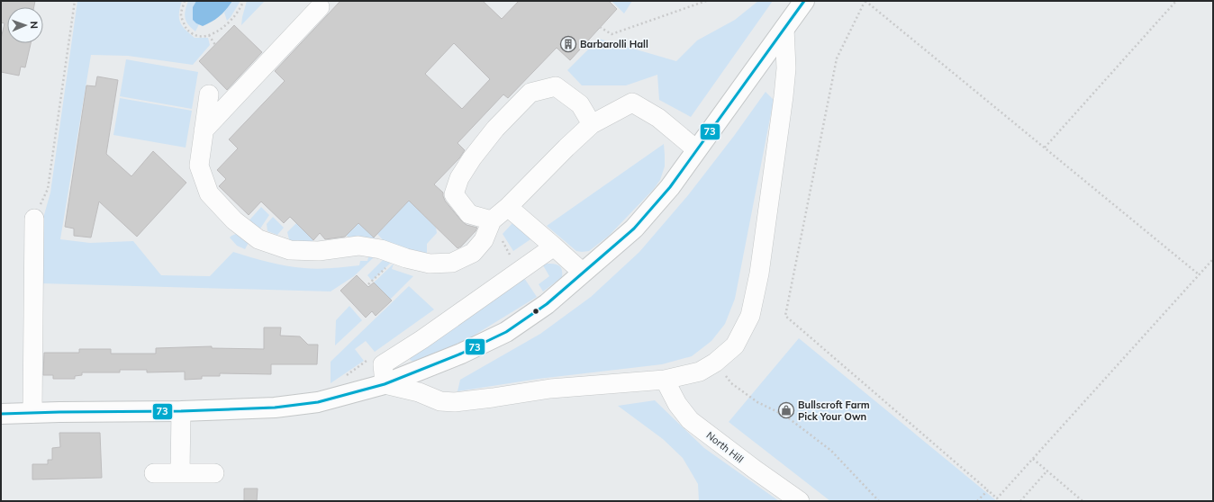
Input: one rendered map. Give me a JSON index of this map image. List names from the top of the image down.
{
  "streets": {
    "street": ["North Hill"]
  },
  "places": {
    "building": ["Barbarolli Hall"],
    "shop": ["Bullscroft Farm Pick Your Own"]
  },
  "lines": ["transit line 73"],
  "north": "right"
}
